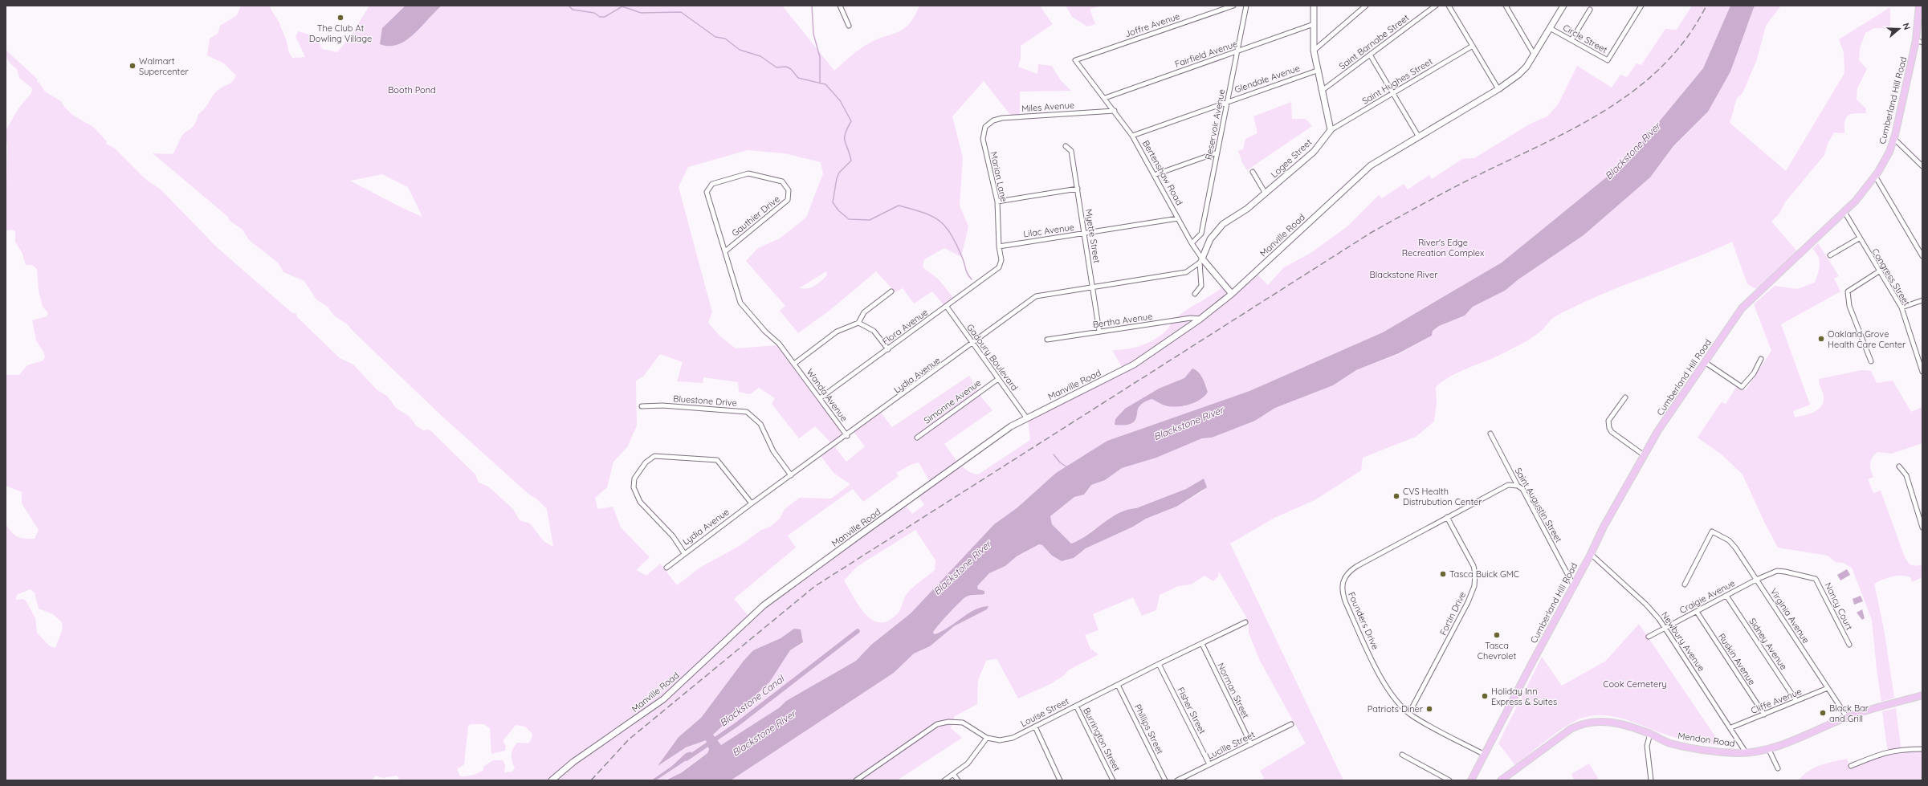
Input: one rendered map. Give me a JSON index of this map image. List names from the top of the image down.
{
  "streets": {
    "main road": [
      "Cumberland Hill Road",
      "Logee Street",
      "Bertenshaw Road",
      "Manville Road",
      "Mendon Road"
    ],
    "street": [
      "Joffre Avenue",
      "Circle Street",
      "Saint Barnabe Street",
      "Fairfield Avenue",
      "Glendale Avenue",
      "Saint Hughes Street",
      "Miles Avenue",
      "Reservoir Avenue",
      "Marian Lane",
      "Gauthier Drive",
      "Lilac Avenue",
      "Myette Street",
      "Congress Street",
      "Bertha Avenue",
      "Flora Avenue",
      "Gadoury Boulevard",
      "Lydia Avenue",
      "Wanda Avenue",
      "Bluestone Drive",
      "Simonne Avenue",
      "Saint Augustin Street",
      "Craigie Avenue",
      "Nancy Court",
      "Fortin Drive",
      "Virginia Avenue",
      "Founders Drive",
      "Newbury Avenue",
      "Sidney Avenue",
      "Ruskin Avenue",
      "Norman Street",
      "Cliffe Avenue",
      "Fisher Street",
      "Louise Street",
      "Phillips Street",
      "Burrington Street",
      "Lucille Street"
    ]
  },
  "crossings": [
    ["Joffre Avenue", "Bertenshaw Road"],
    ["Circle Street", "Manville Road"],
    ["Fairfield Avenue", "Reservoir Avenue"],
    ["Fairfield Avenue", "Bertenshaw Road"],
    ["Glendale Avenue", "Reservoir Avenue"],
    ["Glendale Avenue", "Bertenshaw Road"],
    ["Saint Hughes Street", "Logee Street"],
    ["Cumberland Hill Road", "Congress Street"],
    ["Cumberland Hill Road", "Saint Augustin Street"],
    ["Cumberland Hill Road", "Founders Drive"],
    ["Cumberland Hill Road", "Newbury Avenue"],
    ["Miles Avenue", "Bertenshaw Road"],
    ["Miles Avenue", "Marian Lane"],
    ["Reservoir Avenue", "Bertenshaw Road"],
    ["Logee Street", "Bertenshaw Road"],
    ["Logee Street", "Lydia Avenue"],
    ["Bertenshaw Road", "Lilac Avenue"],
    ["Bertenshaw Road", "Manville Road"],
    ["Bertenshaw Road", "Lydia Avenue"],
    ["Marian Lane", "Lilac Avenue"],
    ["Marian Lane", "Flora Avenue"],
    ["Gauthier Drive", "Wanda Avenue"],
    ["Lilac Avenue", "Myette Street"],
    ["Manville Road", "Bertha Avenue"],
    ["Manville Road", "Gadoury Boulevard"],
    ["Myette Street", "Bertha Avenue"],
    ["Myette Street", "Lydia Avenue"],
    ["Flora Avenue", "Gadoury Boulevard"],
    ["Flora Avenue", "Wanda Avenue"],
    ["Gadoury Boulevard", "Lydia Avenue"],
    ["Gadoury Boulevard", "Simonne Avenue"],
    ["Lydia Avenue", "Wanda Avenue"],
    ["Lydia Avenue", "Bluestone Drive"],
    ["Saint Augustin Street", "Founders Drive"],
    ["Craigie Avenue", "Nancy Court"],
    ["Craigie Avenue", "Virginia Avenue"],
    ["Craigie Avenue", "Newbury Avenue"],
    ["Craigie Avenue", "Sidney Avenue"],
    ["Craigie Avenue", "Ruskin Avenue"],
    ["Nancy Court", "Virginia Avenue"],
    ["Fortin Drive", "Founders Drive"],
    ["Virginia Avenue", "Cliffe Avenue"],
    ["Virginia Avenue", "Mendon Road"],
    ["Newbury Avenue", "Cliffe Avenue"],
    ["Newbury Avenue", "Mendon Road"],
    ["Sidney Avenue", "Cliffe Avenue"],
    ["Ruskin Avenue", "Cliffe Avenue"],
    ["Norman Street", "Louise Street"],
    ["Norman Street", "Lucille Street"],
    ["Fisher Street", "Louise Street"],
    ["Fisher Street", "Lucille Street"],
    ["Louise Street", "Phillips Street"],
    ["Louise Street", "Burrington Street"]
  ],
  "water": ["Blackstone River", "Blackstone Canal"],
  "parks": [
    "Booth Pond",
    "River's Edge Recreation Complex",
    "Blackstone River",
    "Cook Cemetery"
  ],
  "places": [
    "The Club At Dowling Village",
    "Walmart Supercenter",
    "Oakland Grove Health Care Center",
    "CVS Health Distrubution Center",
    "Tasca Buick GMC",
    "Tasca Chevrolet",
    "Holiday Inn Express & Suites",
    "Patriots Diner",
    "Black Bar and Grill"
  ],
  "north": "right"
}
